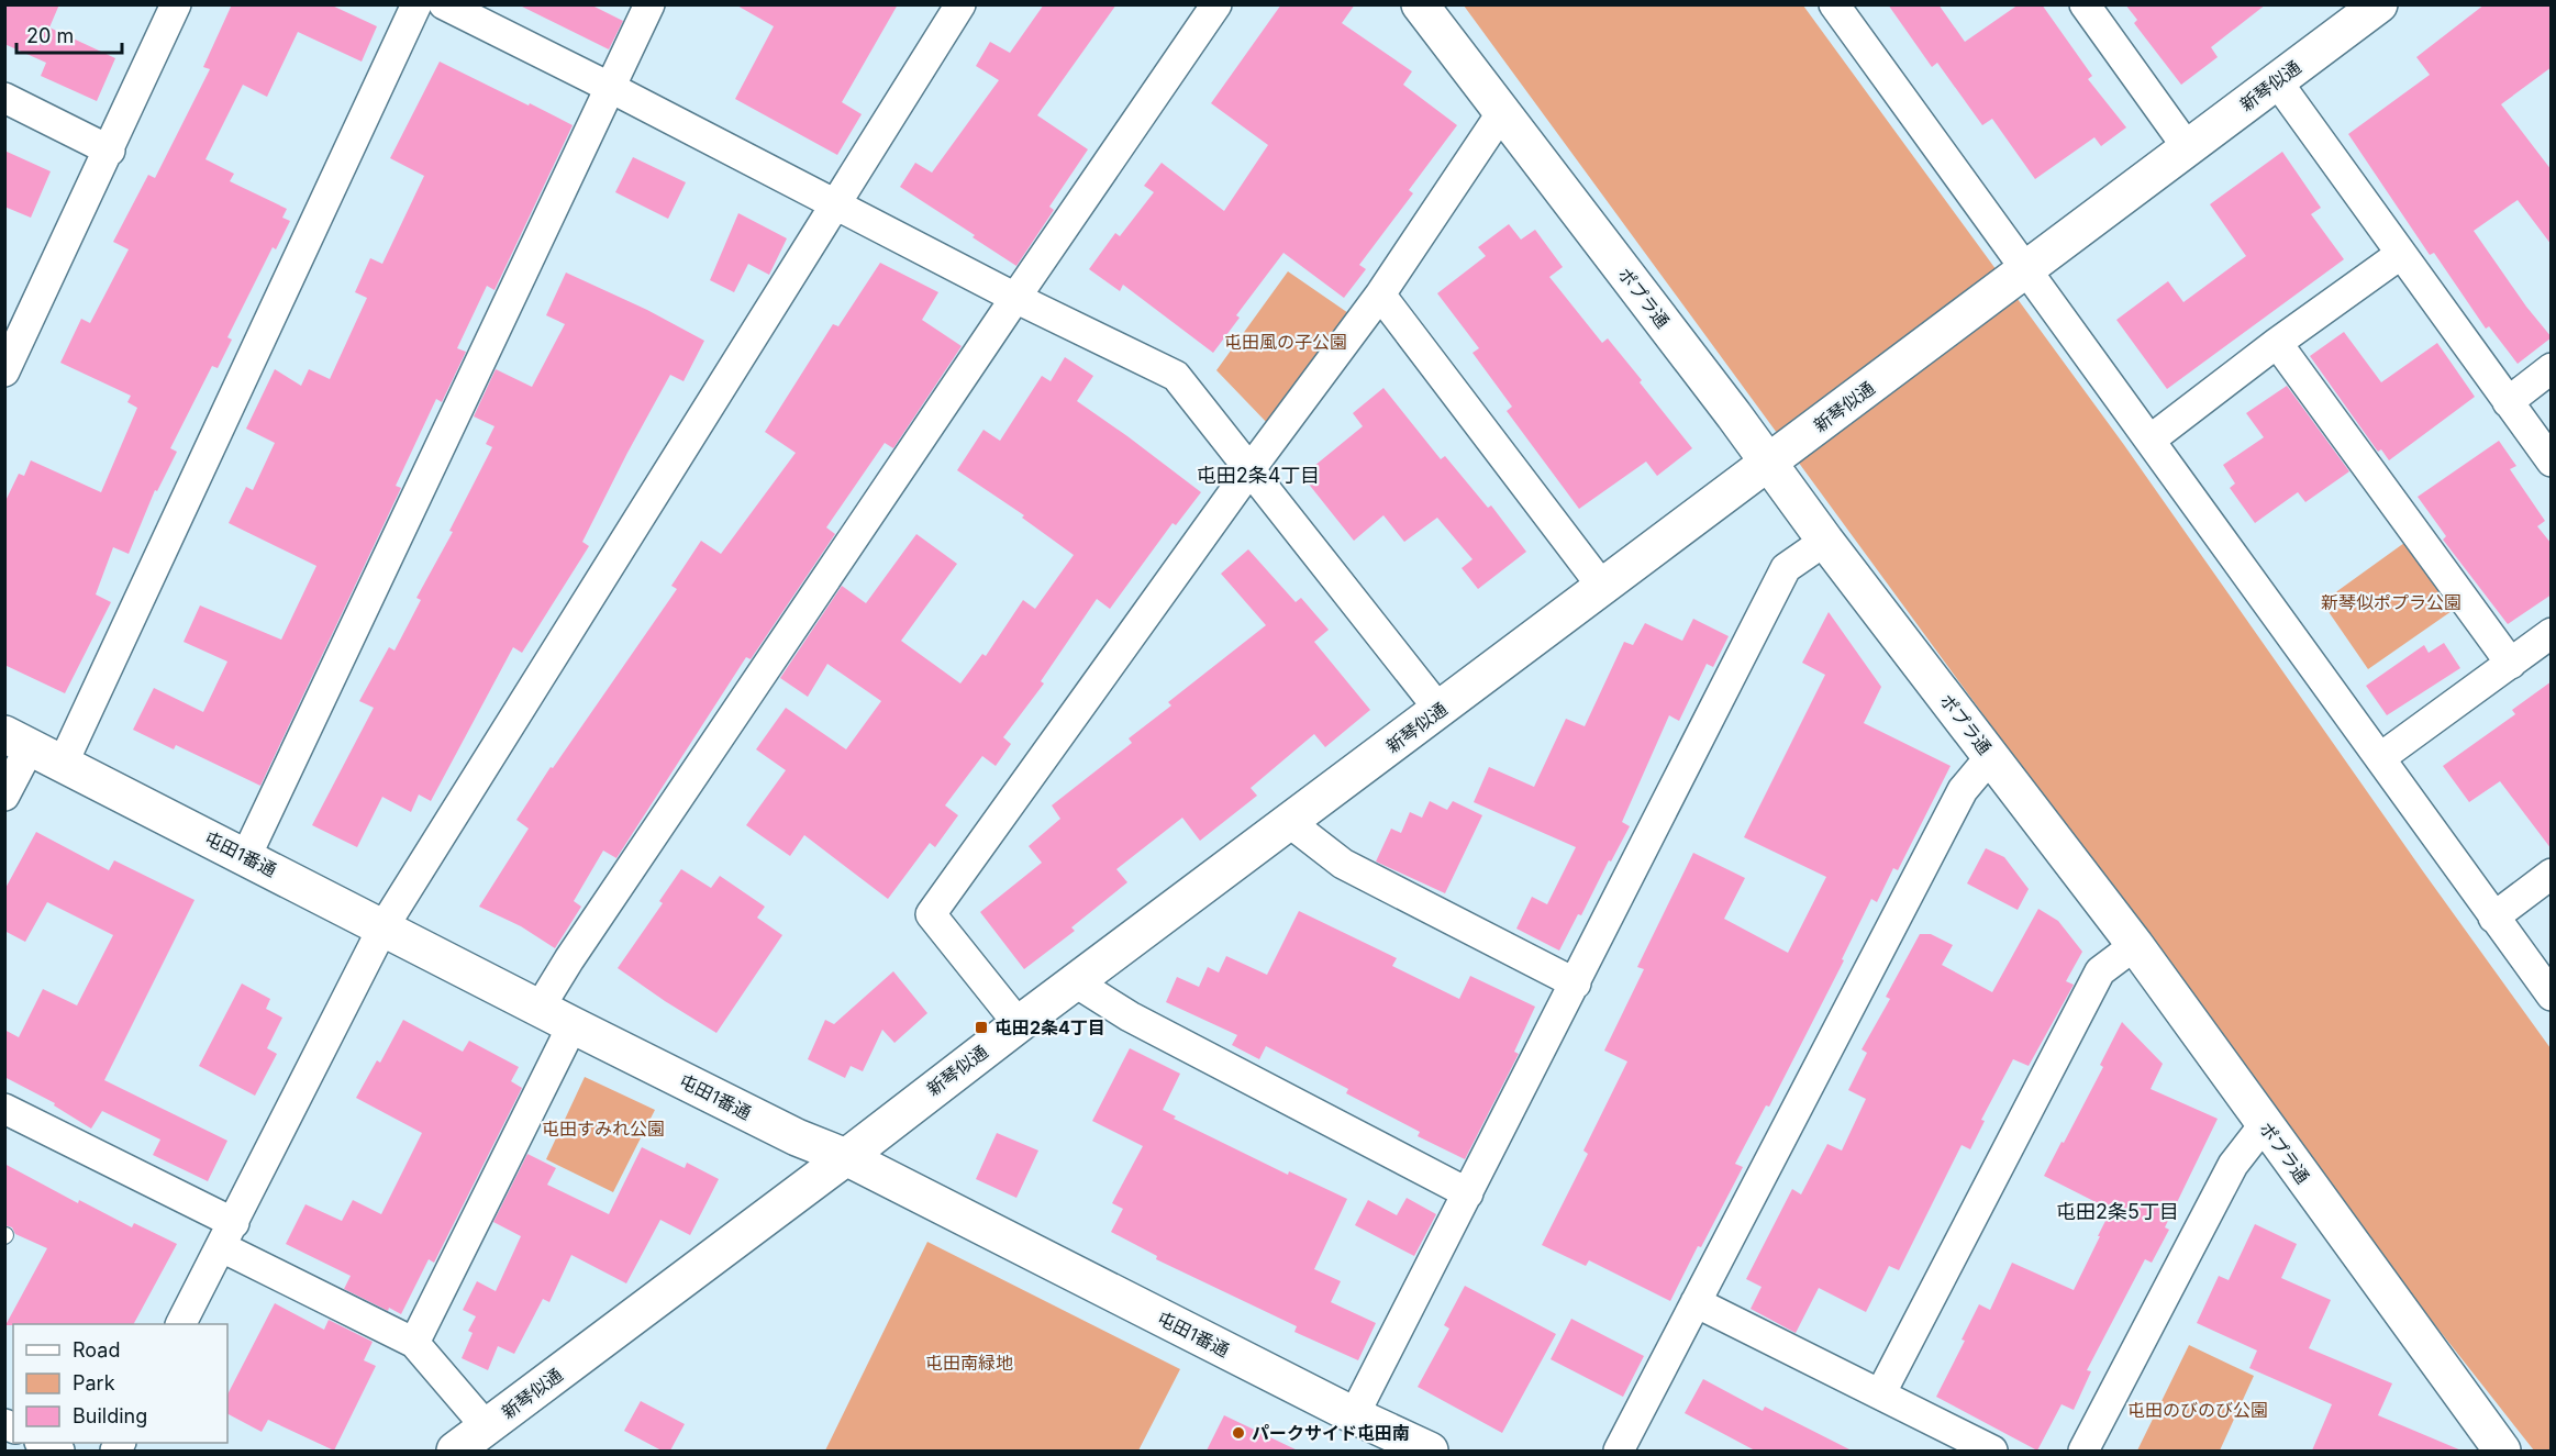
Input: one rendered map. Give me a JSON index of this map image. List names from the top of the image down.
{
  "streets": {
    "street": ["新琴似通", "ポプラ通", "屯田1番通"]
  },
  "crossings": [
    ["新琴似通", "ポプラ通"],
    ["新琴似通", "屯田1番通"]
  ],
  "districts": ["屯田2条4丁目", "屯田2条5丁目"],
  "parks": [
    "屯田風の子公園",
    "新琴似ポプラ公園",
    "屯田すみれ公園",
    "屯田南緑地",
    "屯田のびのび公園"
  ],
  "places": {
    "transit": ["屯田2条4丁目"],
    "other": ["パークサイド屯田南"]
  },
  "legend": ["Road", "Park", "Building"],
  "scale_bar": "20 m"
}
